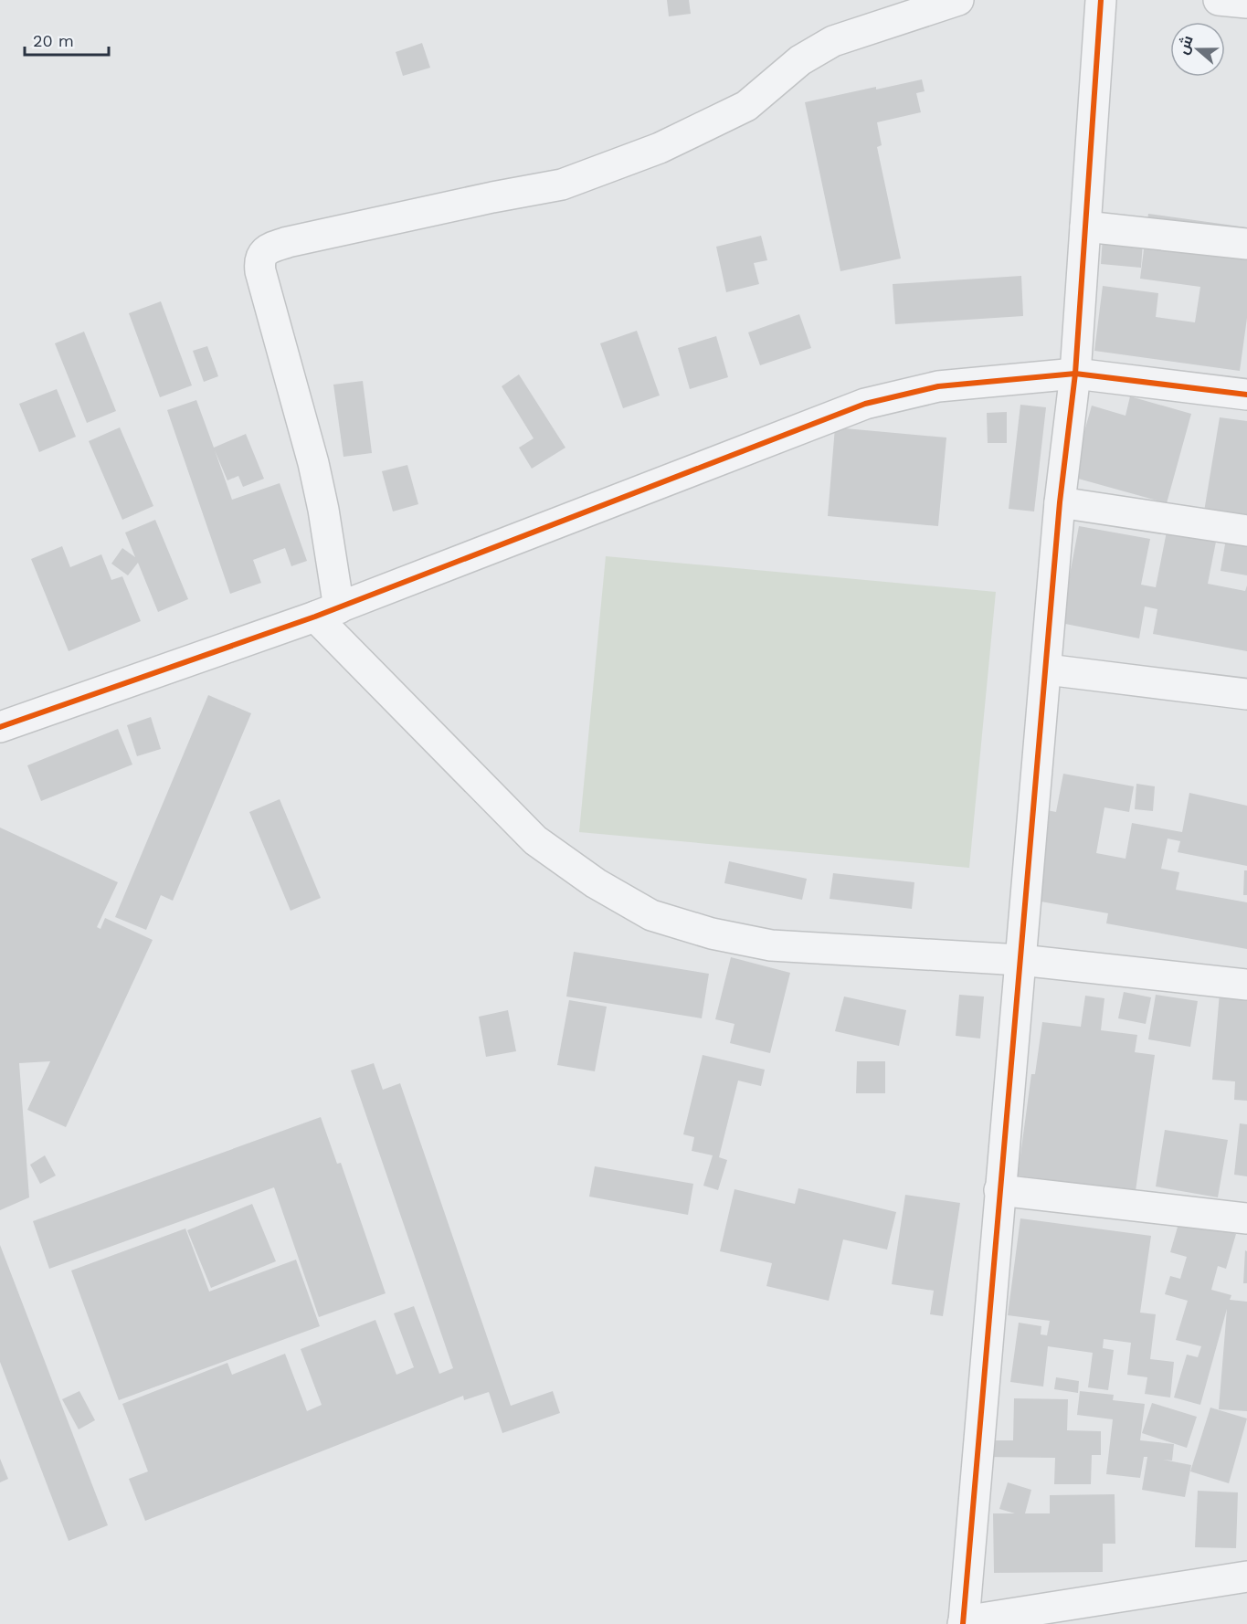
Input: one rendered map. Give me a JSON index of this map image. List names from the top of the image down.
{
  "scale_bar": "20 m",
  "north": "left"
}
